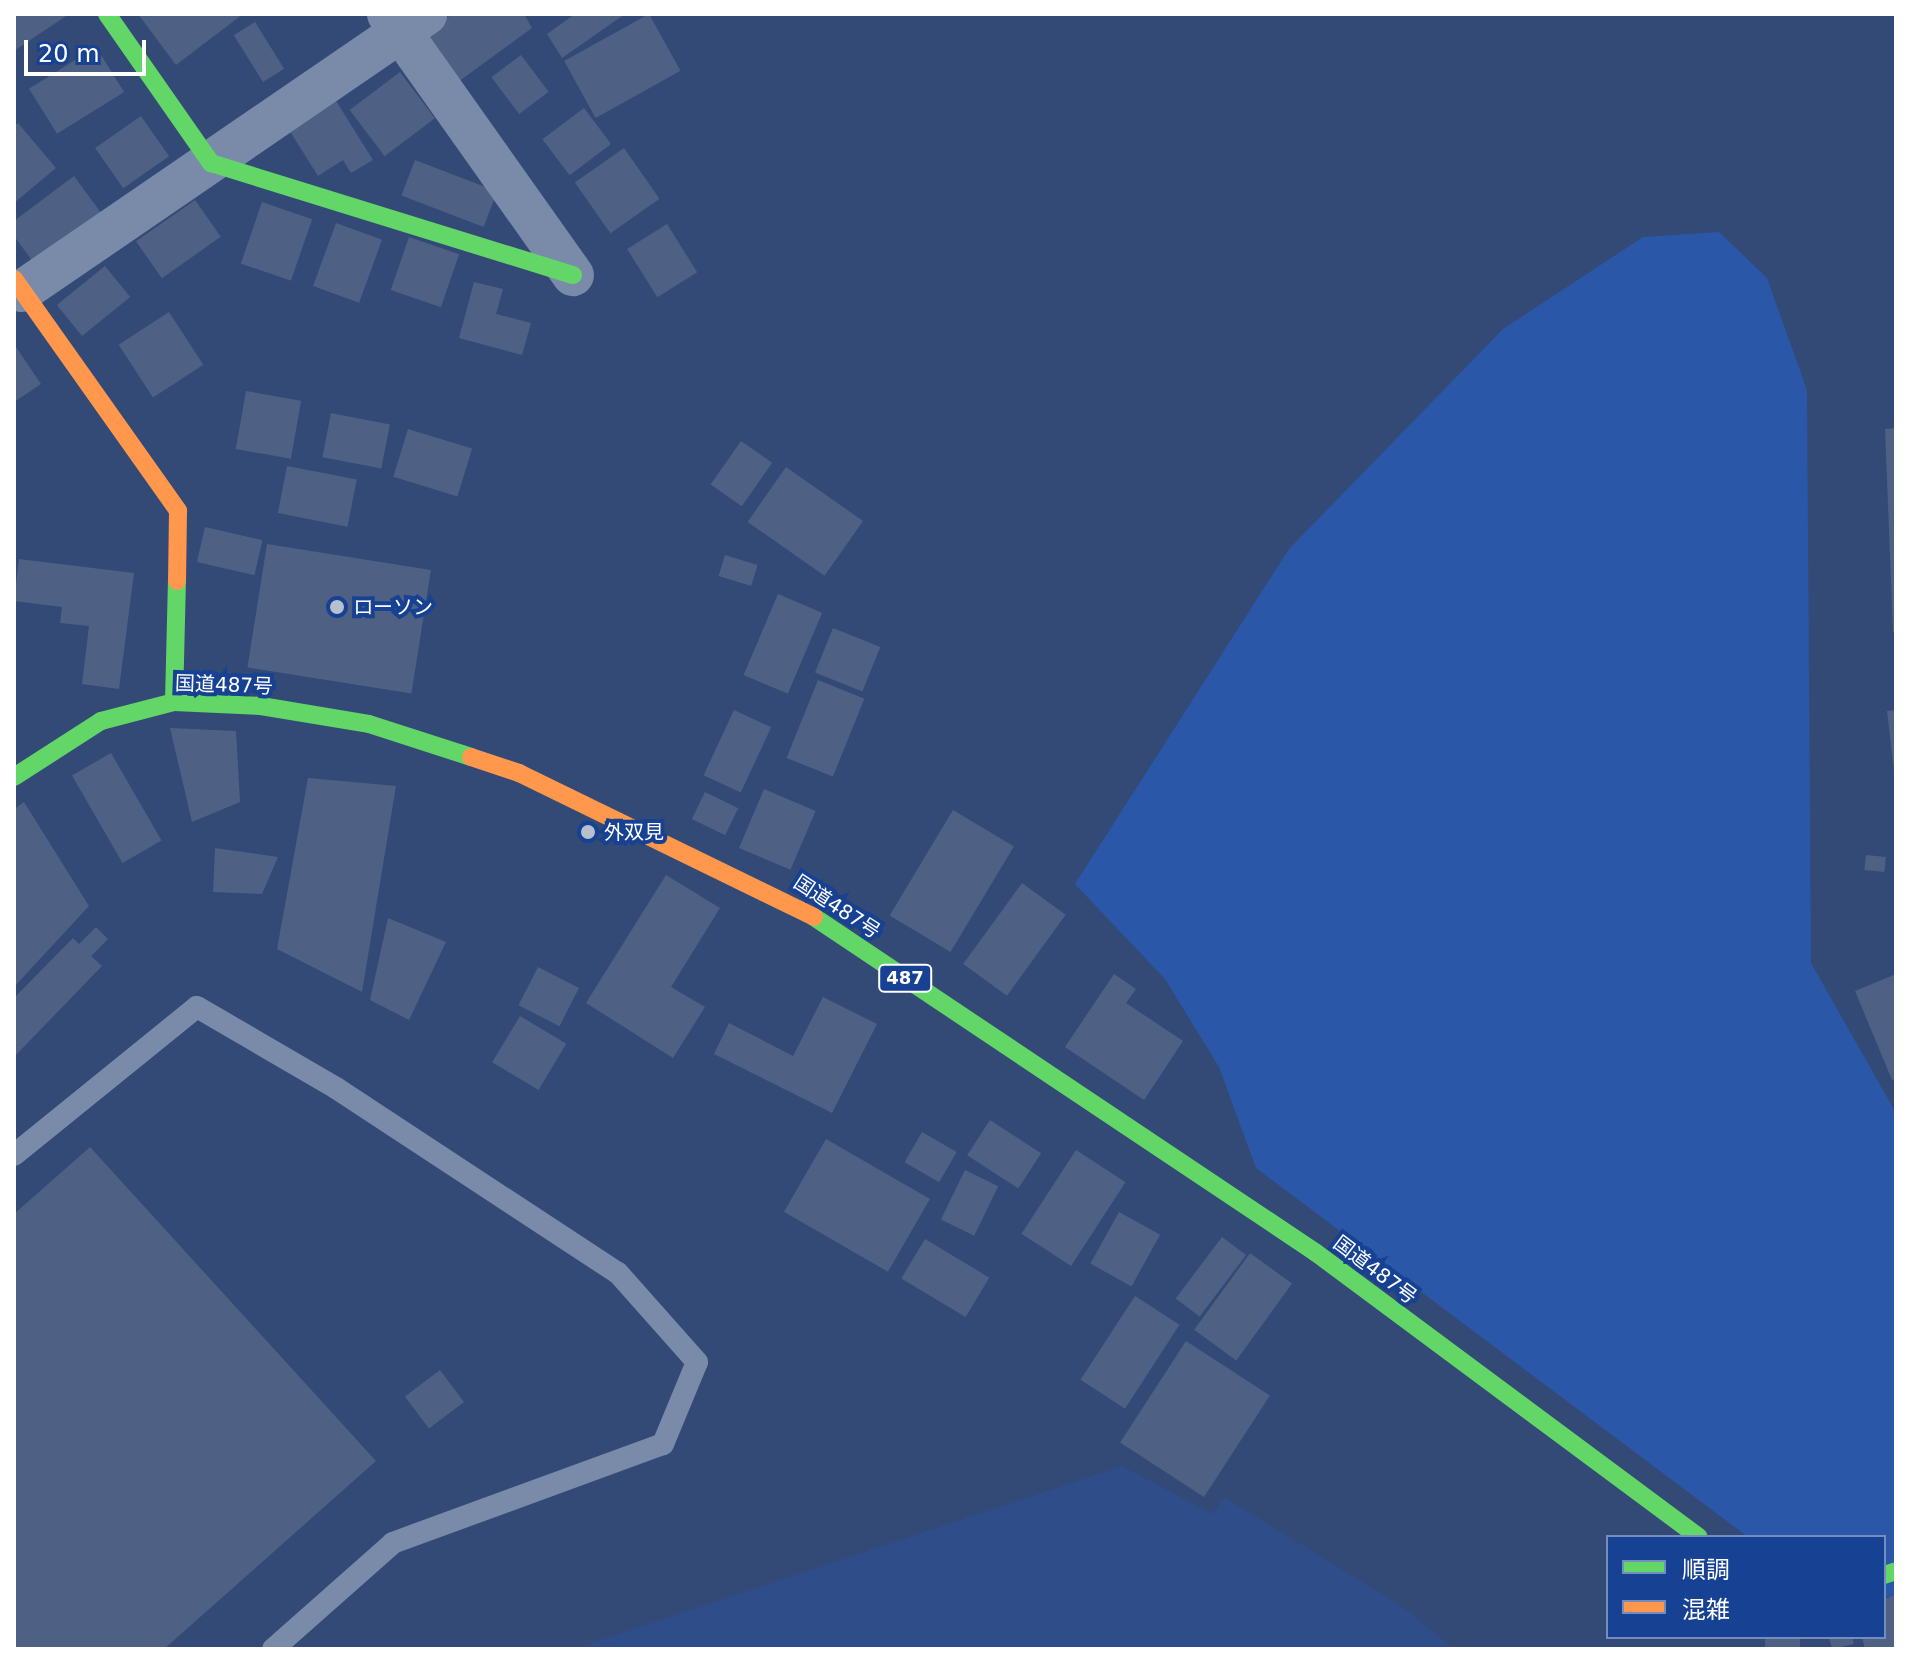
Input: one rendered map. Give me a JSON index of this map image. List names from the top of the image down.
{
  "streets": {
    "main road": ["国道487号", "487"]
  },
  "places": ["ローソン", "外双見"],
  "legend": ["順調", "混雑"],
  "scale_bar": "20 m"
}
